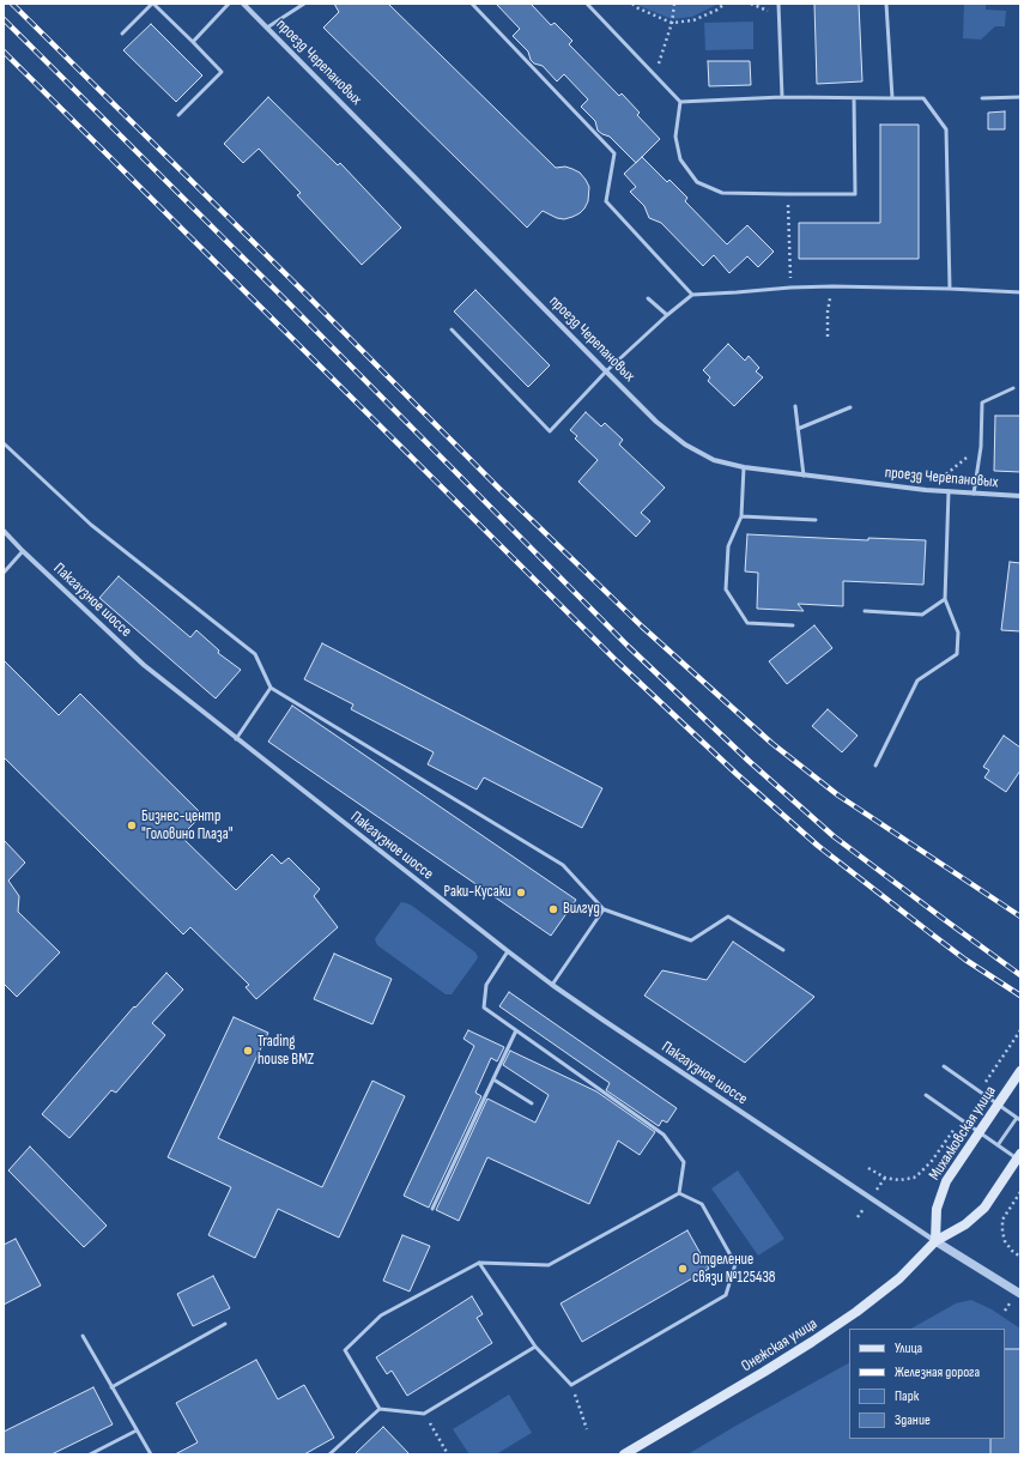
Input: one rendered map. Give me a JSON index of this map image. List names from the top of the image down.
{
  "streets": {
    "main road": ["Михалковская улица", "Онежская улица"],
    "street": ["проезд Черепановых", "Пакгаузное шоссе"]
  },
  "crossings": [
    ["Пакгаузное шоссе", "Михалковская улица"],
    ["Пакгаузное шоссе", "Онежская улица"],
    ["Михалковская улица", "Онежская улица"]
  ],
  "places": [
    "Бизнес-центр \"Головино Плаза\"",
    "Раки-Кусаки",
    "Вилгуд",
    "Trading house BMZ",
    "Отделение связи №125438"
  ],
  "legend": [
    "Улица",
    "Железная дорога",
    "Парк",
    "Здание"
  ]
}
